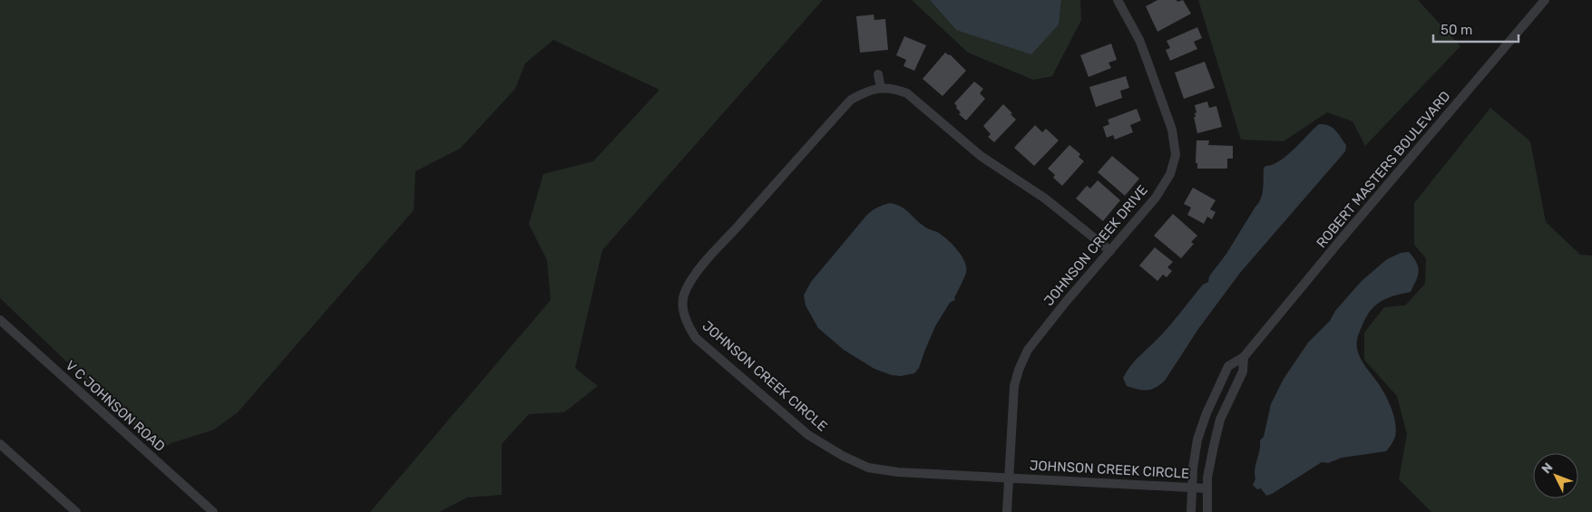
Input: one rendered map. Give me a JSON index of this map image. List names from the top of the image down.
{
  "streets": {
    "street": [
      "ROBERT MASTERS BOULEVARD",
      "JOHNSON CREEK DRIVE",
      "JOHNSON CREEK CIRCLE",
      "V C JOHNSON ROAD"
    ]
  },
  "crossings": [
    ["ROBERT MASTERS BOULEVARD", "JOHNSON CREEK CIRCLE"],
    ["JOHNSON CREEK DRIVE", "JOHNSON CREEK CIRCLE"]
  ],
  "scale_bar": "50 m",
  "north": "top left"
}
